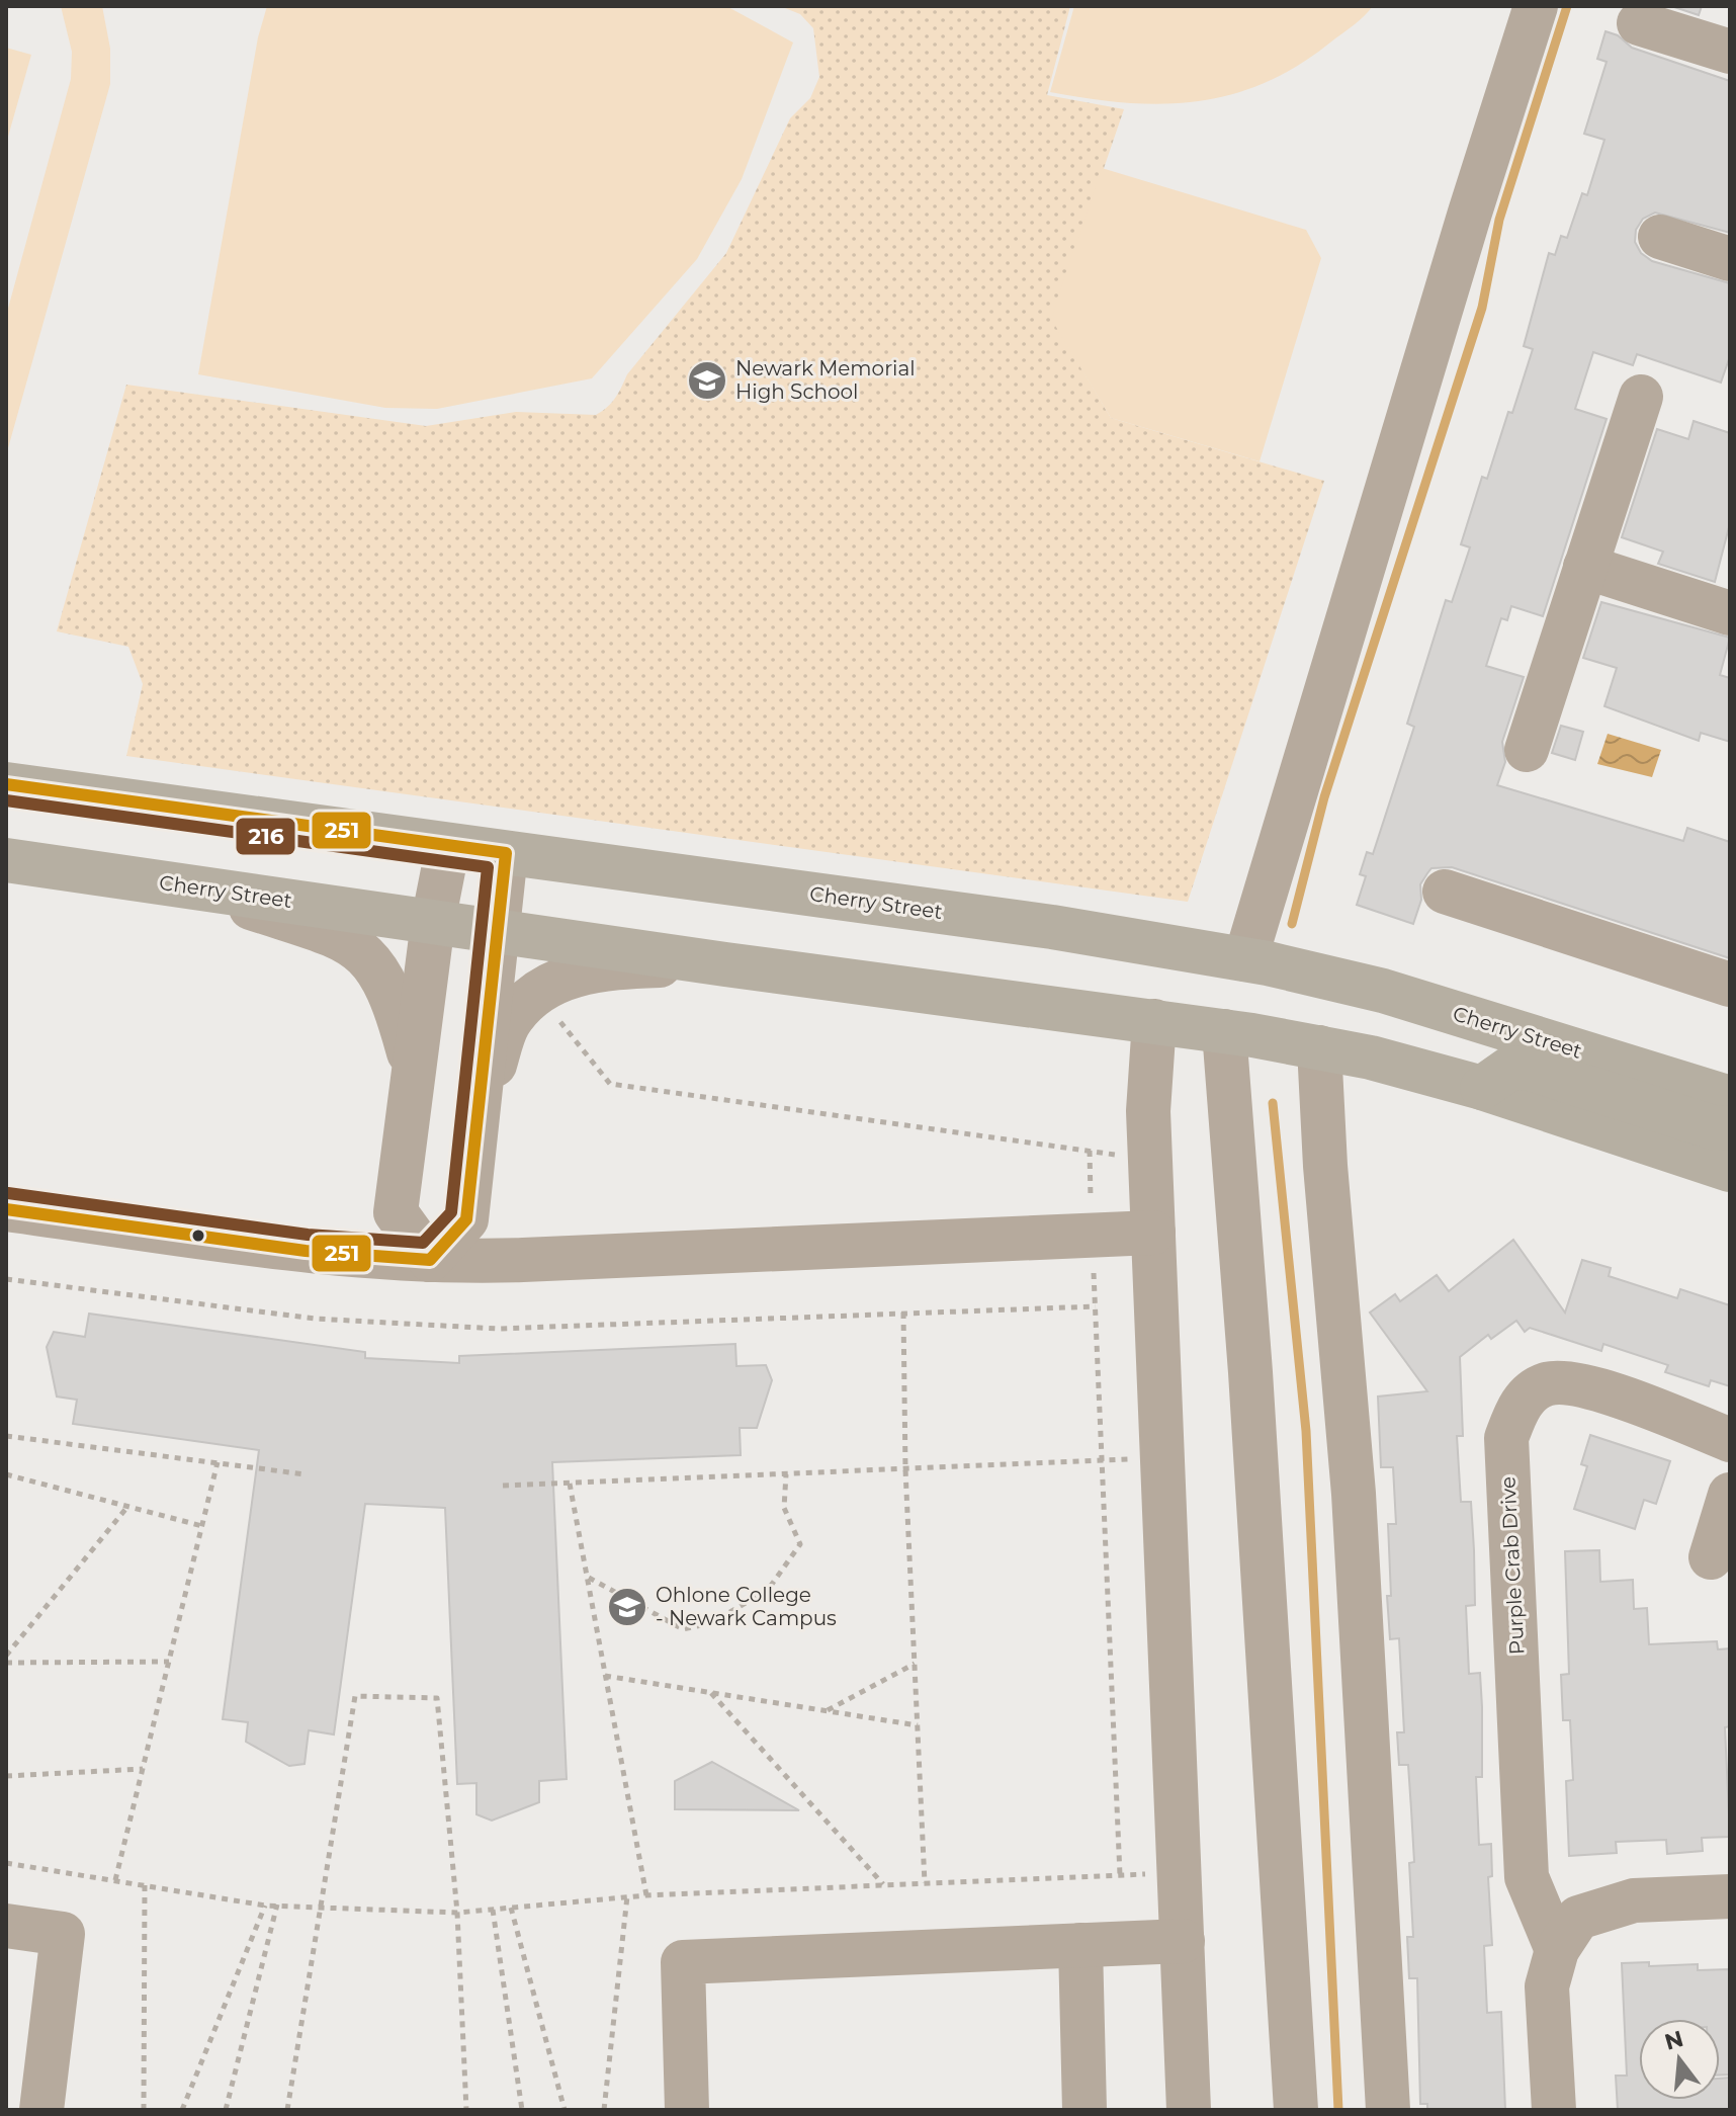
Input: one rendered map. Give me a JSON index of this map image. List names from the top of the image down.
{
  "streets": {
    "main road": ["Cherry Street"],
    "street": ["Purple Crab Drive"]
  },
  "places": {
    "school or university": ["Newark Memorial High School", "Ohlone College - Newark Campus"]
  },
  "lines": ["transit line 251", "transit line 216"],
  "north": "top"
}
